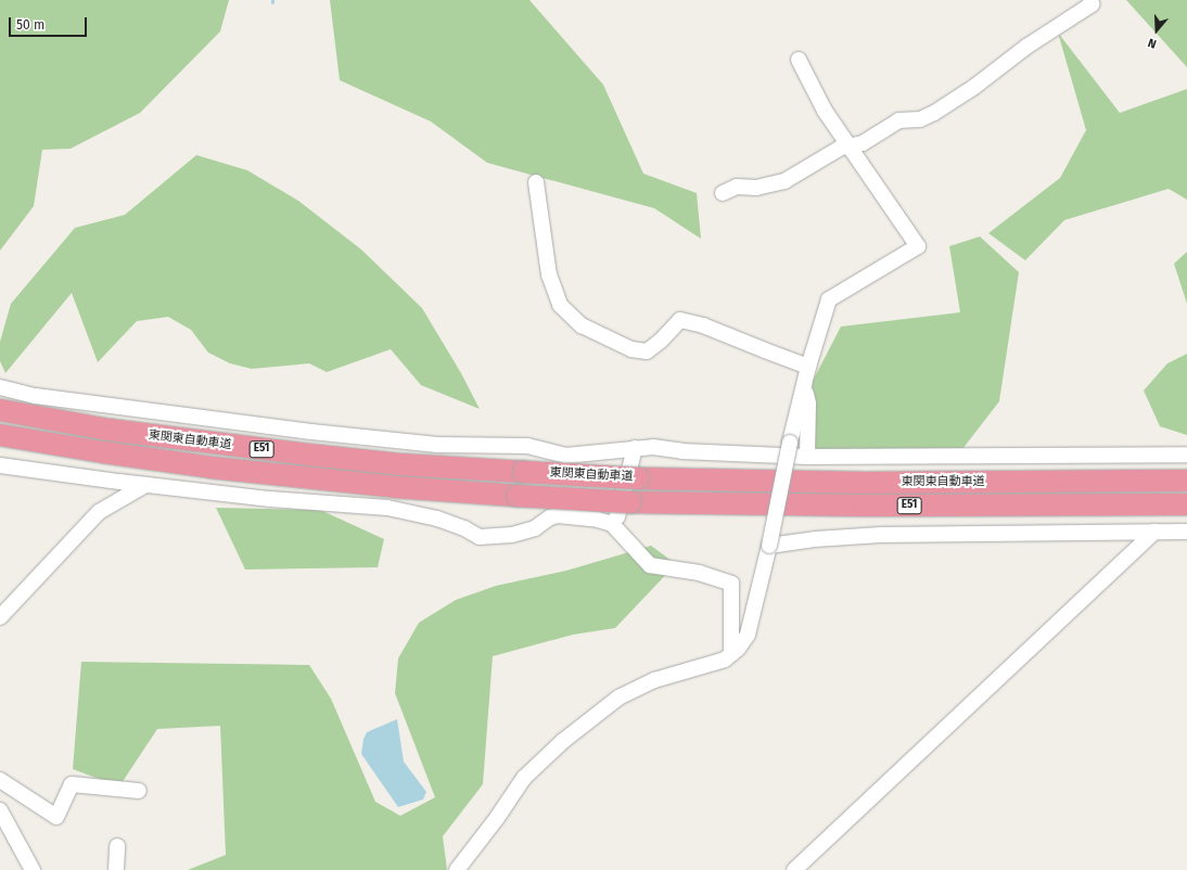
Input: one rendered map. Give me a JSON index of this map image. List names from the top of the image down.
{
  "streets": {
    "highway": ["東関東自動車道", "E51"]
  },
  "scale_bar": "50 m",
  "north": "bottom"
}
